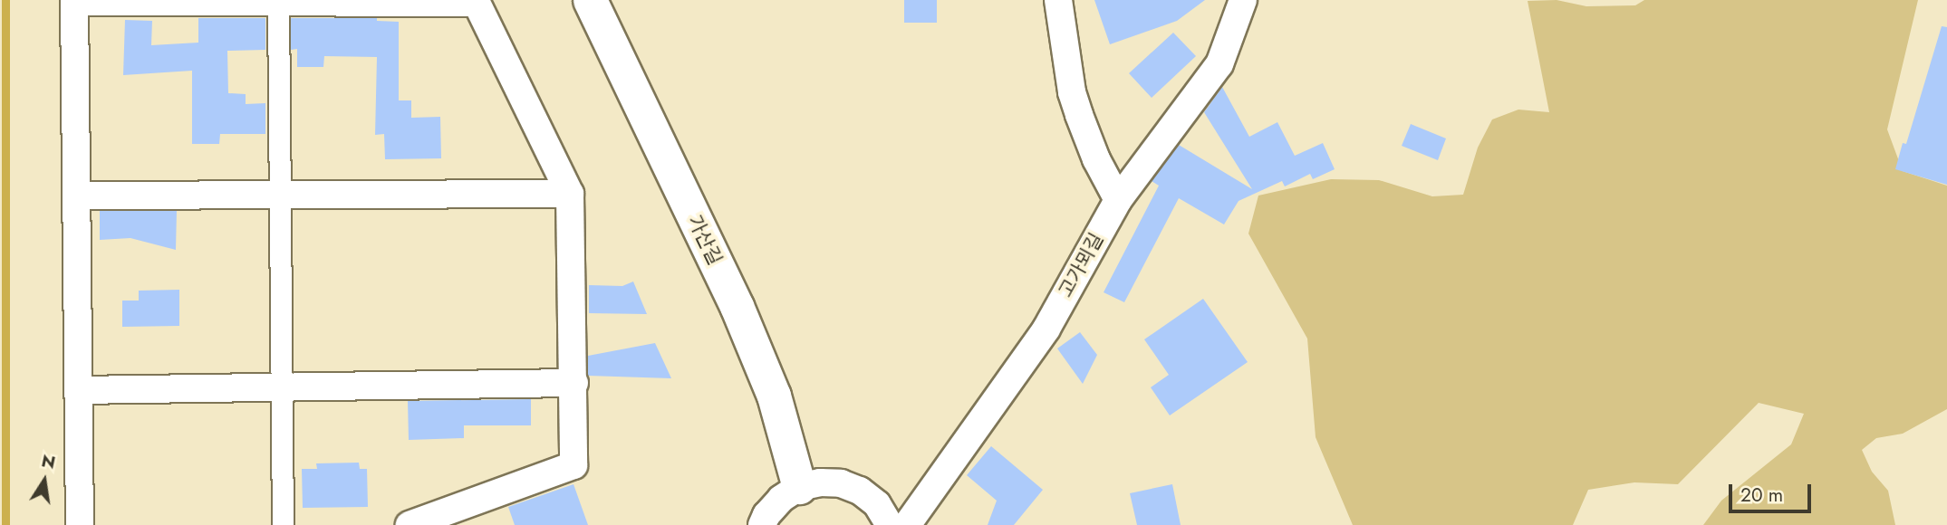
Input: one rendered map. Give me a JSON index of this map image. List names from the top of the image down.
{
  "streets": {
    "street": ["가산길", "고가뫼길"]
  },
  "scale_bar": "20 m",
  "north": "top"
}
